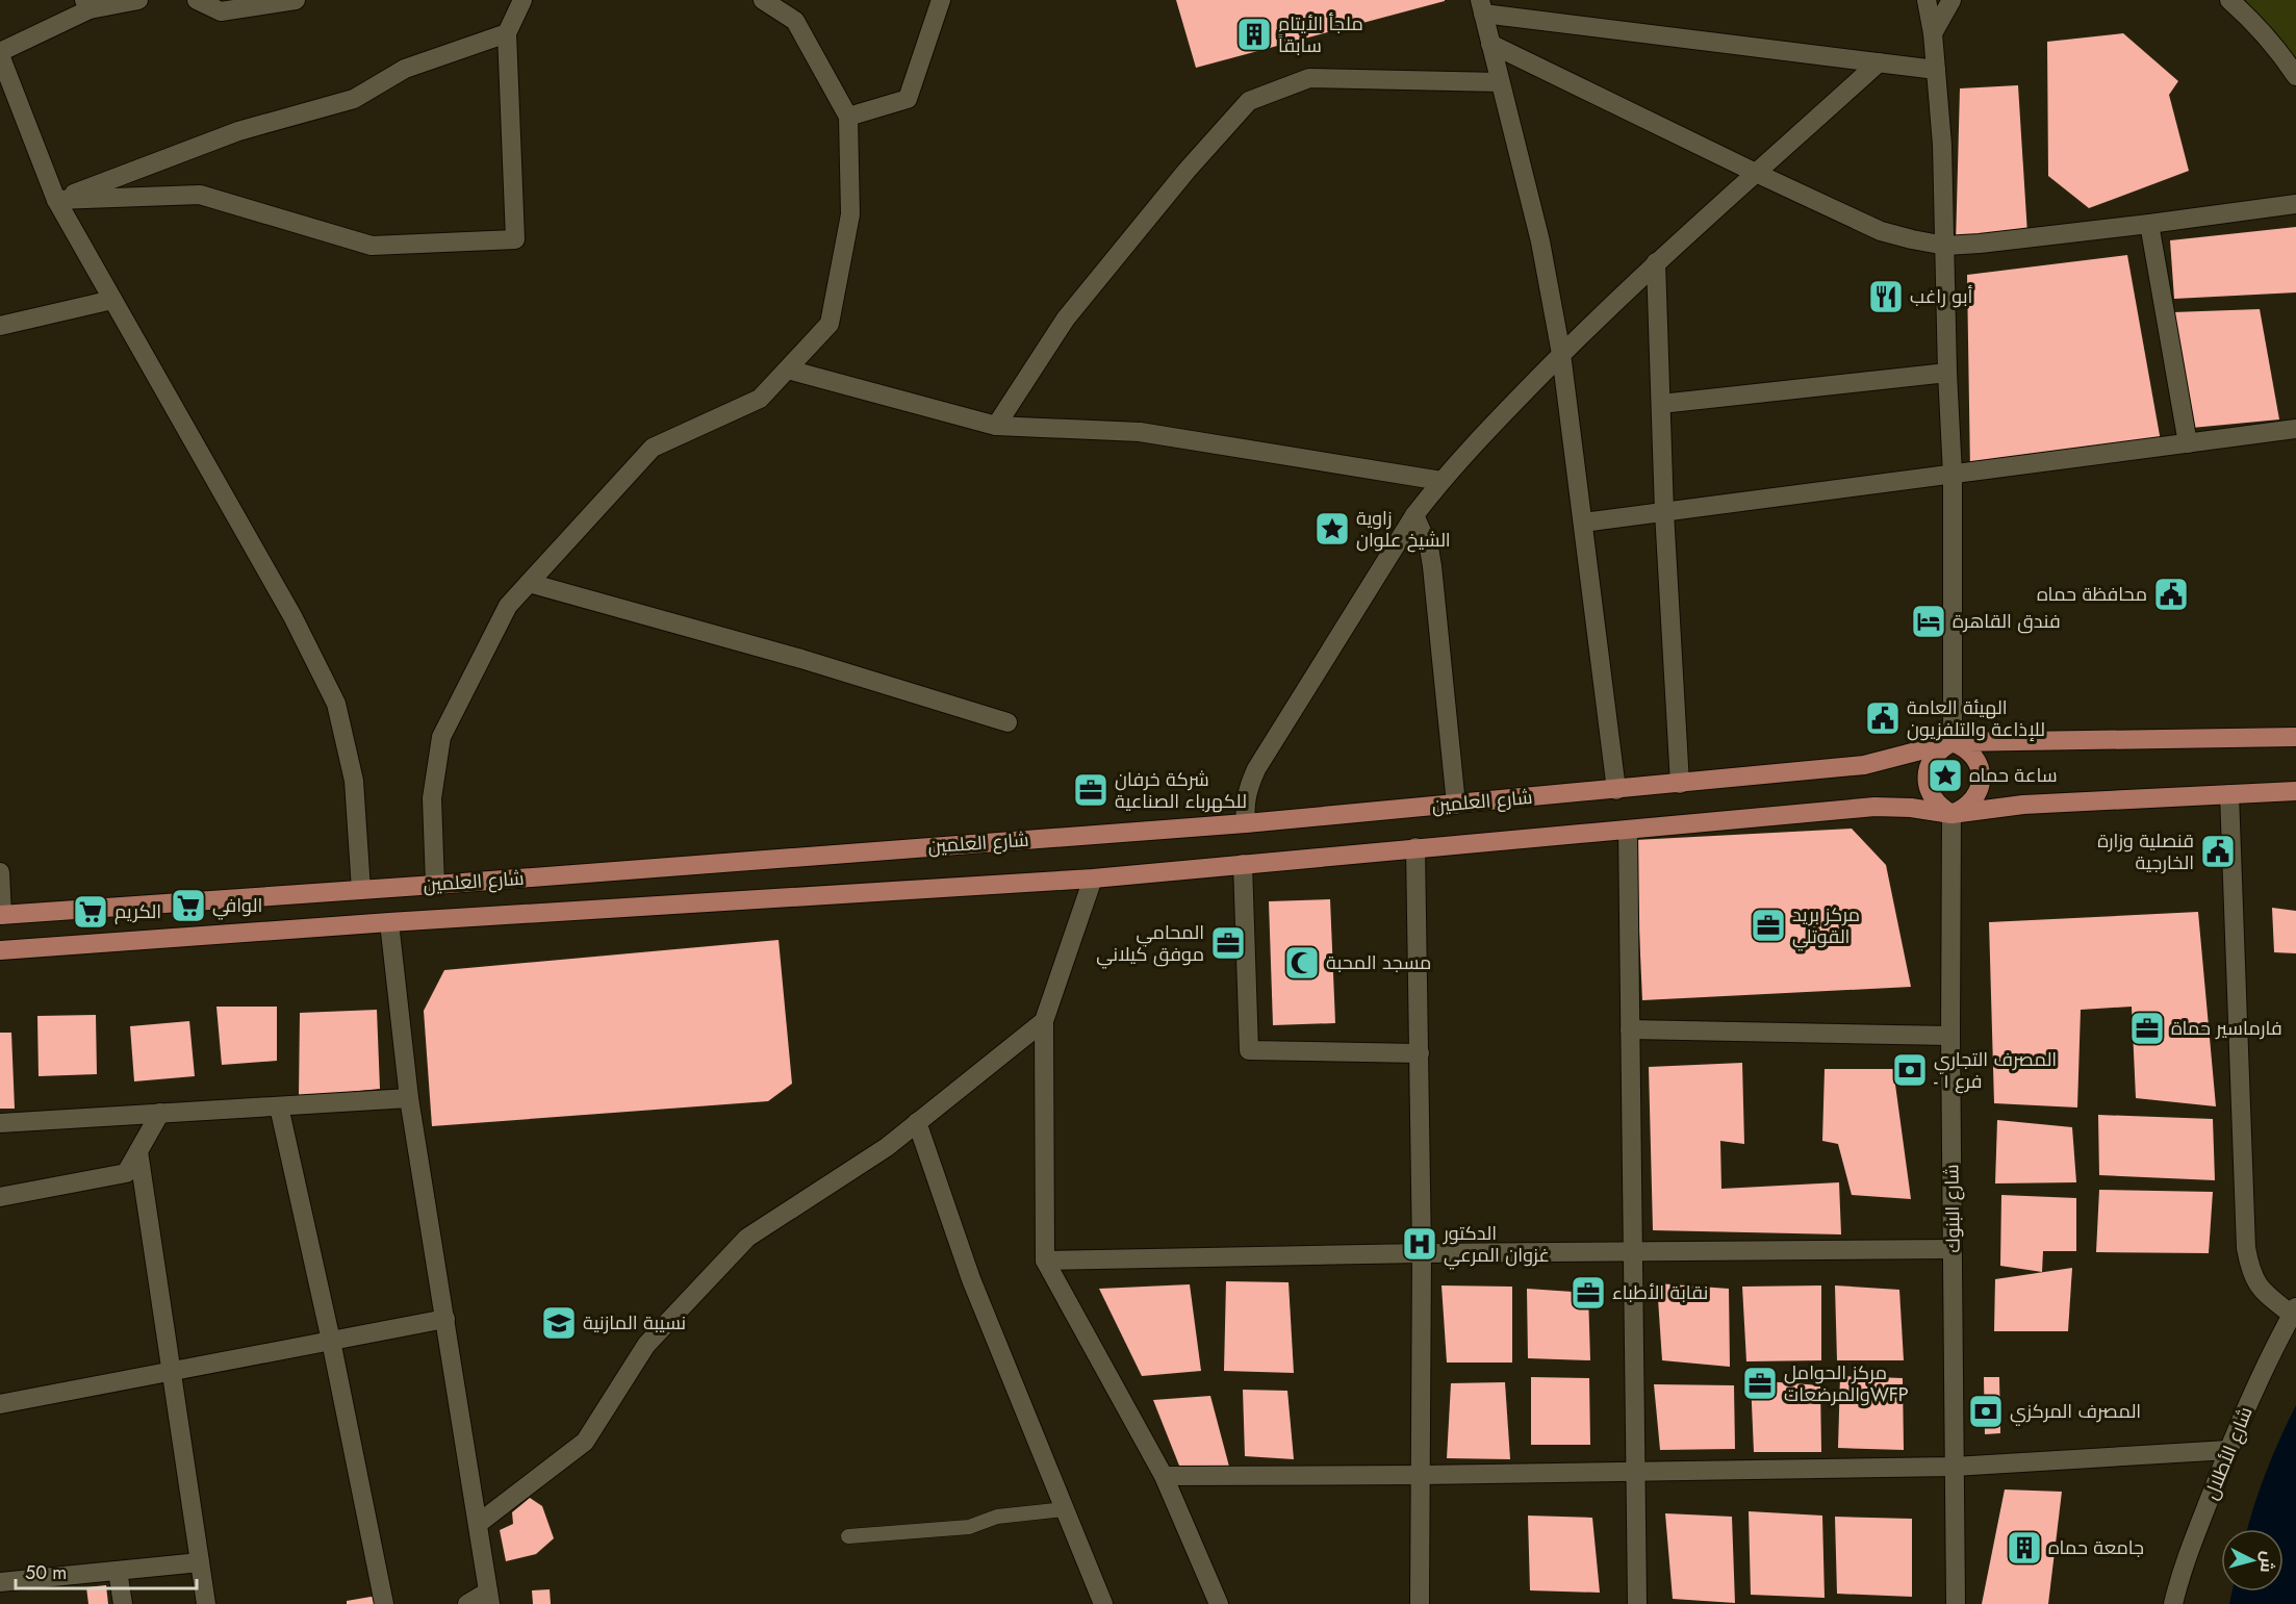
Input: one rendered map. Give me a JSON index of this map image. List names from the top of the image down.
{
  "streets": {
    "main road": ["شارع العلمين"],
    "street": ["شارع البنوك", "شارع الأطلال"]
  },
  "crossings": [
    ["شارع العلمين", "شارع البنوك"]
  ],
  "places": {
    "building": ["ملجأ الأيتام سابقاً", "جامعة حماه"],
    "restaurant": ["أبو راغب"],
    "place": ["زاوية الشيخ علوان", "ساعة حماه"],
    "public building": ["محافظة حماه", "الهيئة العامة للإذاعة والتلفزيون", "قنصلية وزارة الخارجية"],
    "hotel": ["فندق القاهرة"],
    "office": [
      "شركة خرفان للكهرباء الصناعية",
      "مركز بريد القوتلي",
      "المحامي موفق كيلاني",
      "فارماسير حماة",
      "نقابة الأطباء",
      "مركز الحوامل والمرضعاتWFP"
    ],
    "supermarket": ["الوافي", "الكريم"],
    "mosque": ["مسجد المحبة"],
    "bank": ["المصرف التجاري - فرع ١", "المصرف المركزي"],
    "hospital": ["الدكتور غزوان المرعي"],
    "school or university": ["نسيبة المازنية"]
  },
  "scale_bar": "50 m",
  "north": "right"
}
